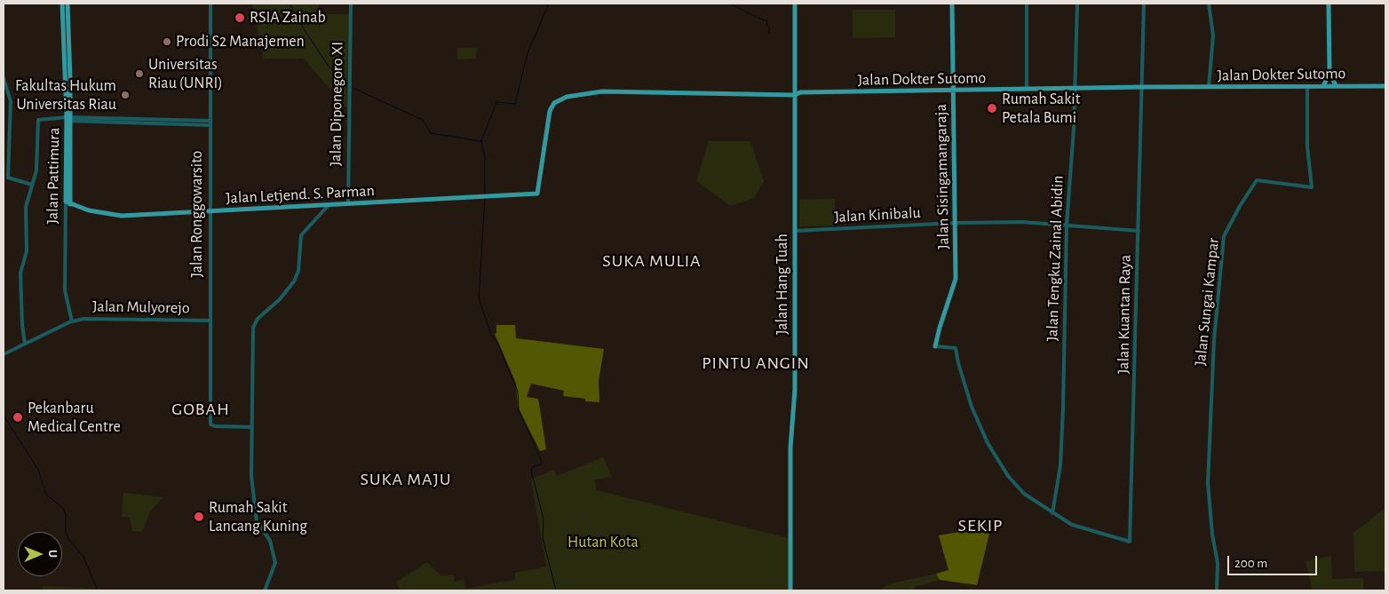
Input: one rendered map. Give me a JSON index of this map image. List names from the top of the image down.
{
  "streets": {
    "main road": [
      "Jalan Dokter Sutomo",
      "Jalan Pattimura",
      "Jalan Sisingamangaraja",
      "Jalan Letjend. S. Parman",
      "Jalan Hang Tuah"
    ],
    "street": [
      "Jalan Diponegoro XI",
      "Jalan Ronggowarsito",
      "Jalan Kinibalu",
      "Jalan Tengku Zainal Abidin",
      "Jalan Sungai Kampar",
      "Jalan Mulyorejo",
      "Jalan Kuantan Raya"
    ]
  },
  "crossings": [
    ["Jalan Dokter Sutomo", "Jalan Sisingamangaraja"],
    ["Jalan Dokter Sutomo", "Jalan Letjend. S. Parman"],
    ["Jalan Dokter Sutomo", "Jalan Tengku Zainal Abidin"],
    ["Jalan Dokter Sutomo", "Jalan Hang Tuah"],
    ["Jalan Dokter Sutomo", "Jalan Sungai Kampar"],
    ["Jalan Dokter Sutomo", "Jalan Kuantan Raya"],
    ["Jalan Diponegoro XI", "Jalan Letjend. S. Parman"],
    ["Jalan Pattimura", "Jalan Letjend. S. Parman"],
    ["Jalan Pattimura", "Jalan Mulyorejo"],
    ["Jalan Sisingamangaraja", "Jalan Kinibalu"],
    ["Jalan Letjend. S. Parman", "Jalan Ronggowarsito"],
    ["Jalan Ronggowarsito", "Jalan Mulyorejo"],
    ["Jalan Kinibalu", "Jalan Tengku Zainal Abidin"],
    ["Jalan Kinibalu", "Jalan Hang Tuah"],
    ["Jalan Kinibalu", "Jalan Kuantan Raya"],
    ["Jalan Tengku Zainal Abidin", "Jalan Kuantan Raya"]
  ],
  "districts": [
    "SUKA MULIA",
    "PINTU ANGIN",
    "GOBAH",
    "SUKA MAJU",
    "SEKIP"
  ],
  "parks": ["Hutan Kota"],
  "places": [
    "RSIA Zainab",
    "Prodi S2 Manajemen",
    "Universitas Riau (UNRI)",
    "Fakultas Hukum Universitas Riau",
    "Rumah Sakit Petala Bumi",
    "Pekanbaru Medical Centre",
    "Rumah Sakit Lancang Kuning"
  ],
  "scale_bar": "200 m",
  "north": "right"
}
